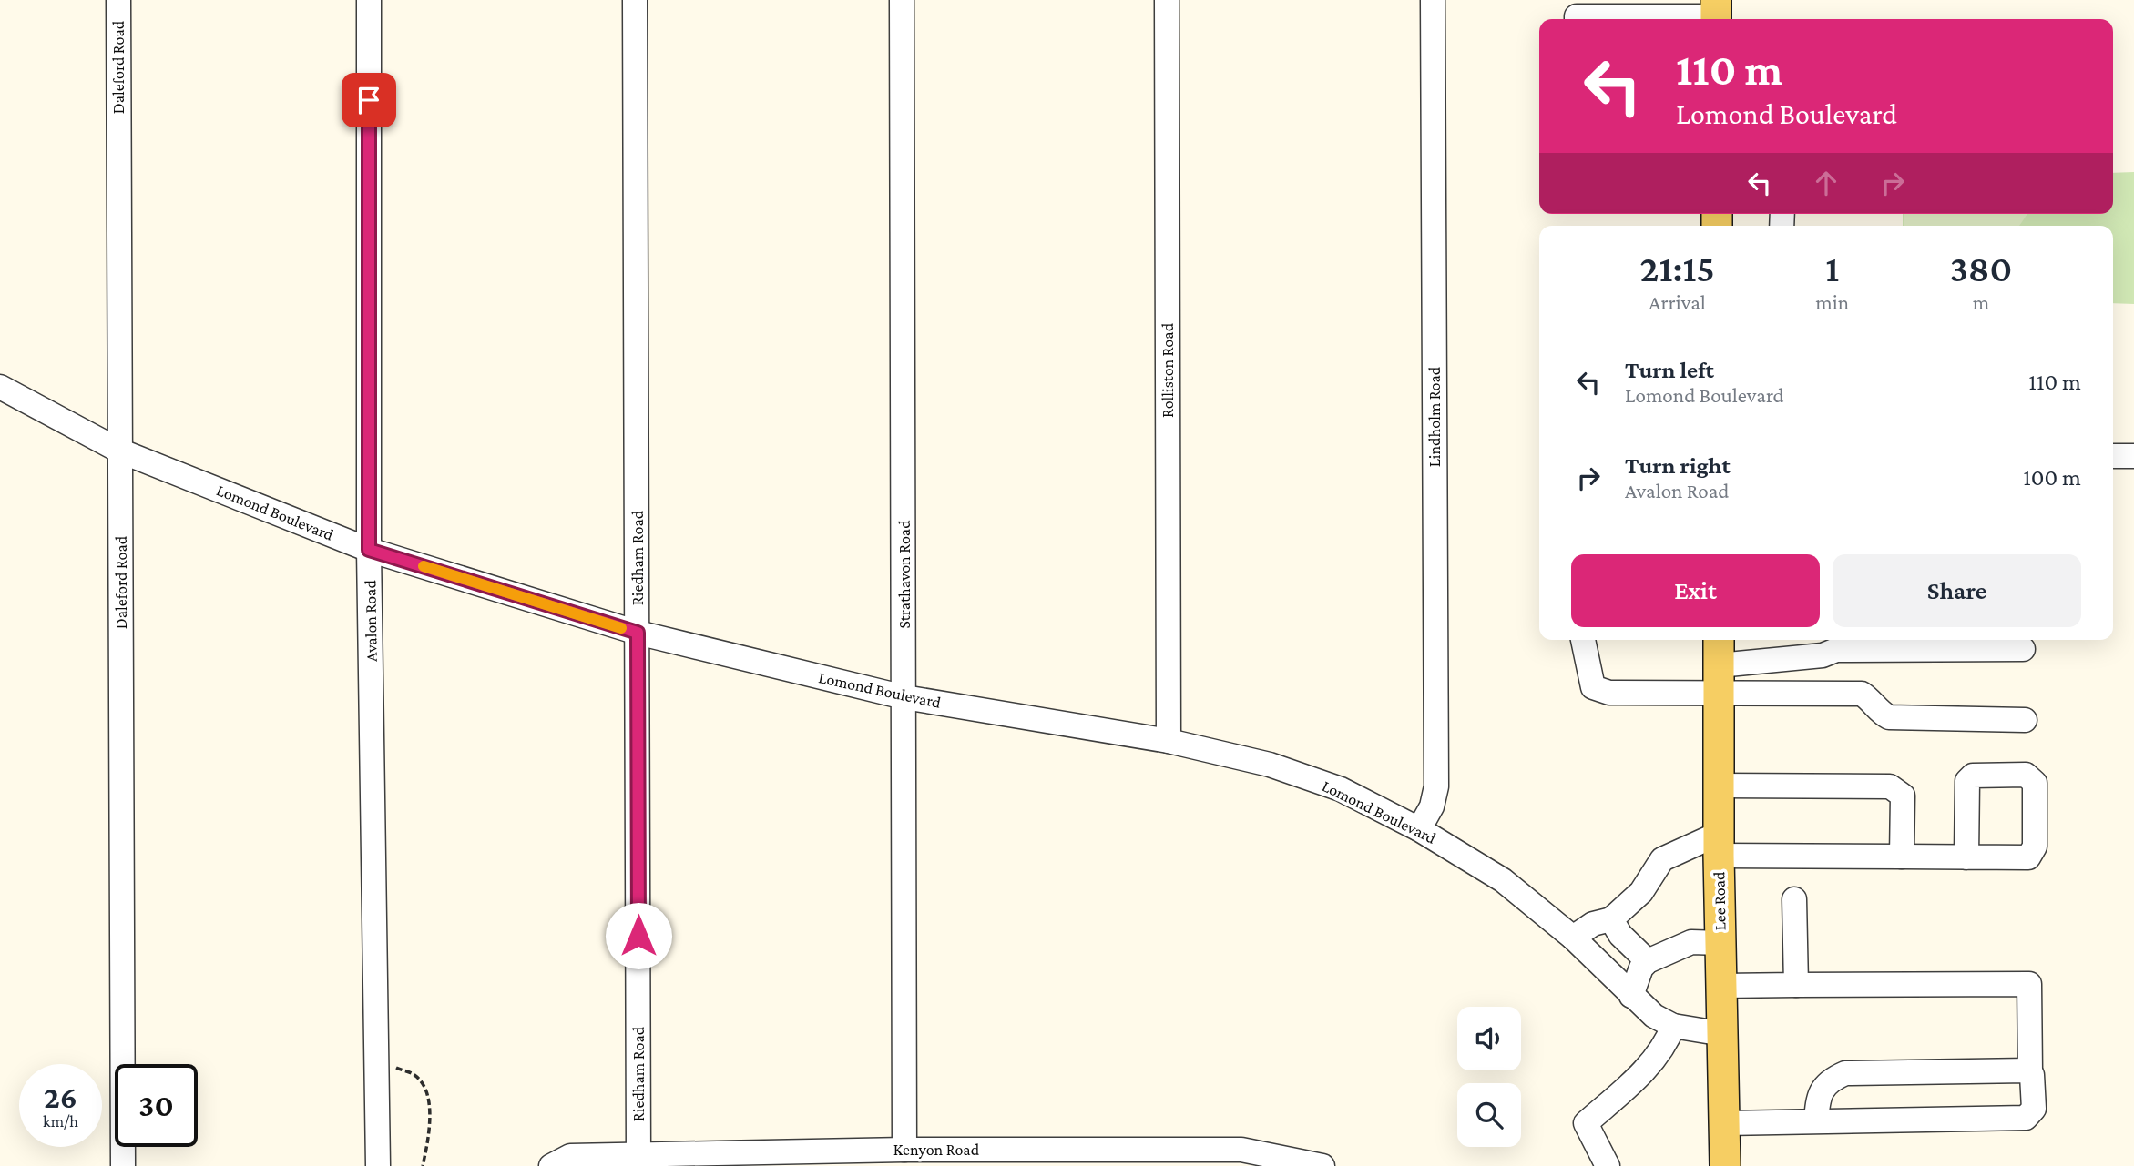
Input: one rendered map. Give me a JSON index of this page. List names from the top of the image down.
{
  "streets": {
    "main road": ["Lee Road"],
    "street": [
      "Daleford Road",
      "Rolliston Road",
      "Lindholm Road",
      "Lomond Boulevard",
      "Riedham Road",
      "Strathavon Road",
      "Avalon Road",
      "Kenyon Road"
    ]
  },
  "crossings": [
    ["Daleford Road", "Lomond Boulevard"],
    ["Rolliston Road", "Lomond Boulevard"],
    ["Lindholm Road", "Lomond Boulevard"],
    ["Lomond Boulevard", "Riedham Road"],
    ["Lomond Boulevard", "Strathavon Road"],
    ["Lomond Boulevard", "Avalon Road"],
    ["Lomond Boulevard", "Lee Road"],
    ["Riedham Road", "Kenyon Road"],
    ["Strathavon Road", "Kenyon Road"]
  ],
  "page": {
    "turn": ["110 m", "Lomond Boulevard"],
    "eta": [
      "21:15",
      "Arrival",
      "1",
      "min",
      "380",
      "m"
    ],
    "list": [
      {
        "name": "Turn left",
        "note": "Lomond Boulevard",
        "value": "110 m"
      },
      {
        "name": "Turn right",
        "note": "Avalon Road",
        "value": "100 m"
      }
    ],
    "buttons": ["Exit", "Share"],
    "speed": "26 km/h",
    "limit": "30"
  }
}
